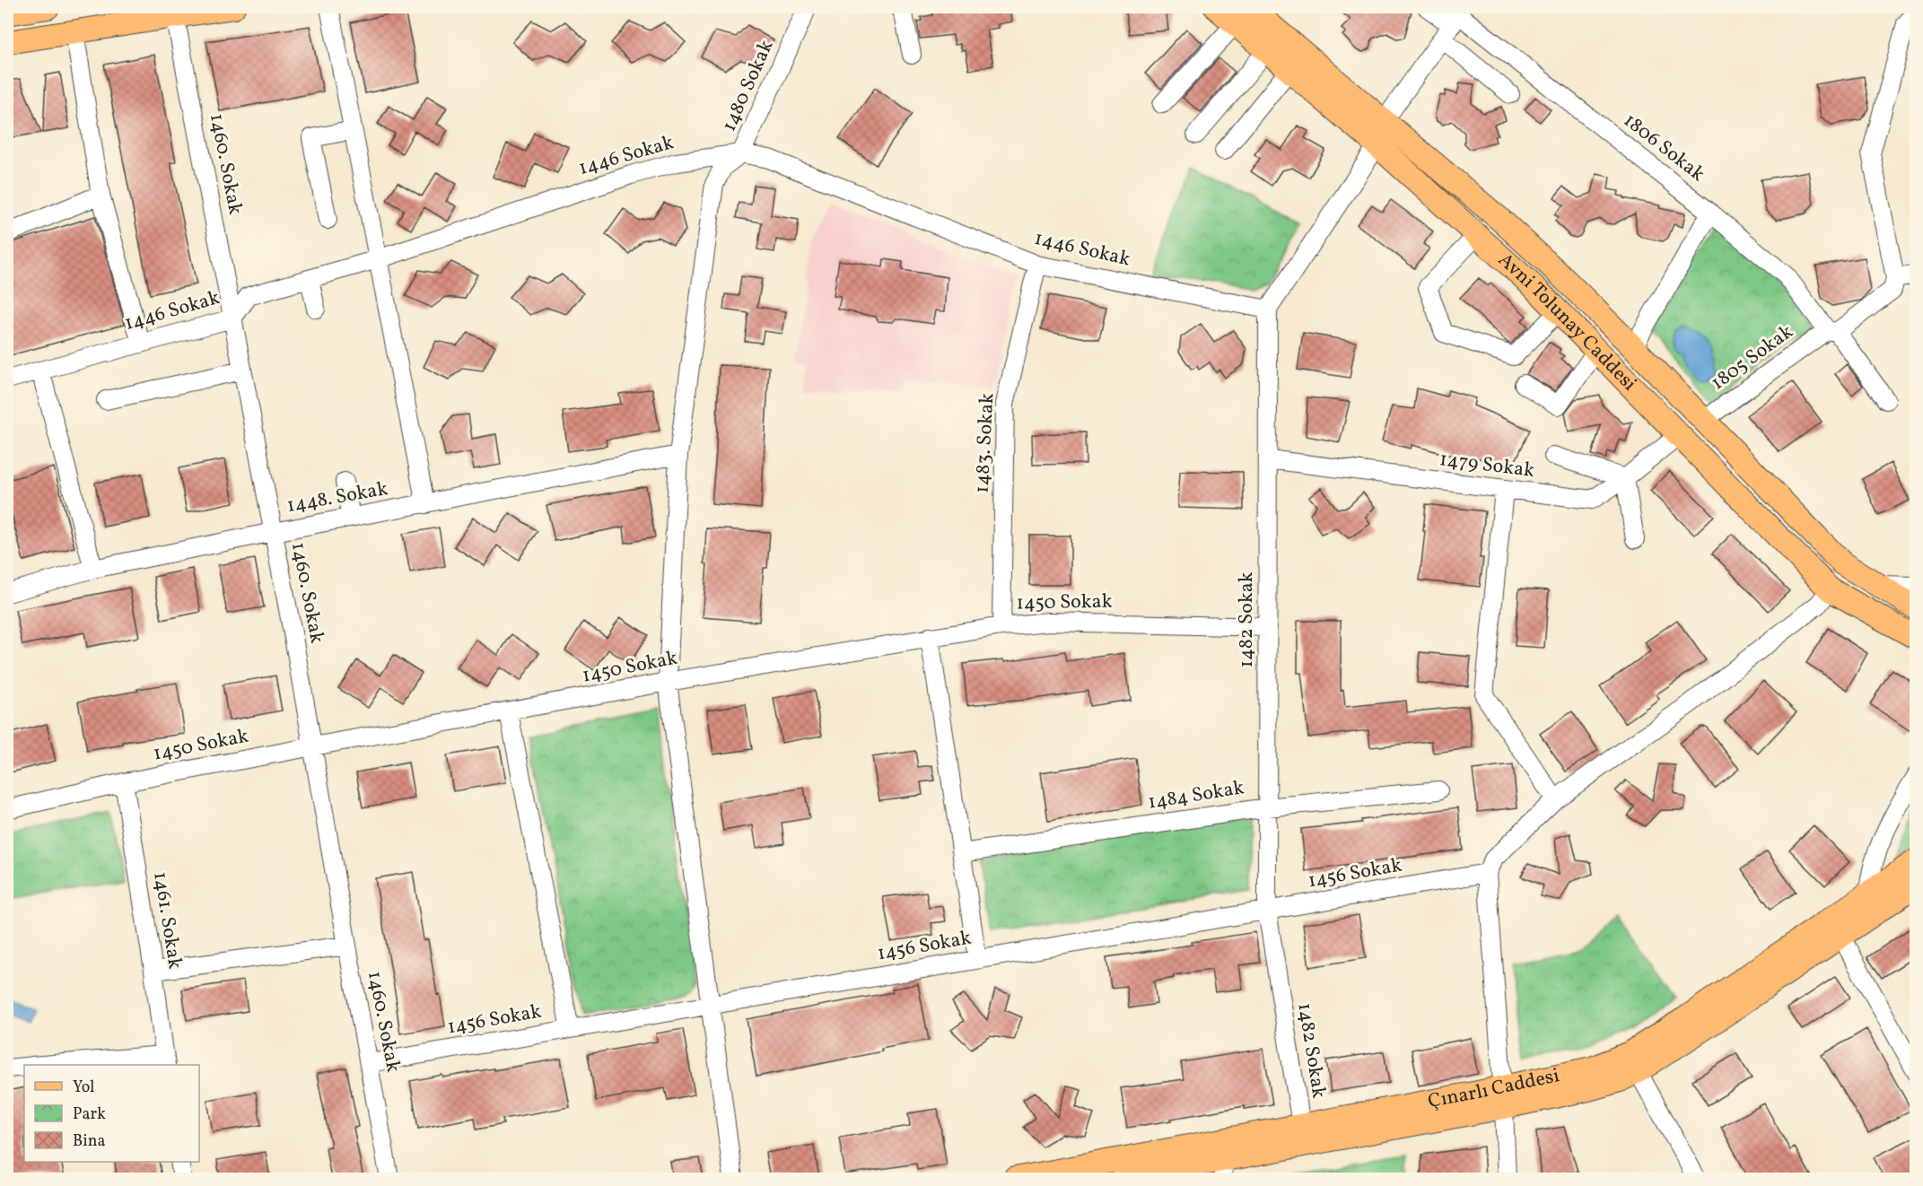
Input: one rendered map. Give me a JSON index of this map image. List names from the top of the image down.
{
  "streets": {
    "main road": ["Avni Tolunay Caddesi", "Çınarlı Caddesi"],
    "street": [
      "1480 Sokak",
      "1806 Sokak",
      "1446 Sokak",
      "1460. Sokak",
      "1805 Sokak",
      "1483. Sokak",
      "1479 Sokak",
      "1448. Sokak",
      "1450 Sokak",
      "1482 Sokak",
      "1484 Sokak",
      "1456 Sokak",
      "1461. Sokak"
    ]
  },
  "crossings": [
    ["1480 Sokak", "1446 Sokak"],
    ["1806 Sokak", "1805 Sokak"],
    ["1446 Sokak", "1460. Sokak"],
    ["1446 Sokak", "1483. Sokak"],
    ["1446 Sokak", "1482 Sokak"],
    ["1460. Sokak", "1448. Sokak"],
    ["1460. Sokak", "1450 Sokak"],
    ["1460. Sokak", "1456 Sokak"],
    ["Avni Tolunay Caddesi", "1805 Sokak"],
    ["Avni Tolunay Caddesi", "1479 Sokak"],
    ["1483. Sokak", "1450 Sokak"],
    ["1479 Sokak", "1482 Sokak"],
    ["1450 Sokak", "1482 Sokak"],
    ["1450 Sokak", "1461. Sokak"],
    ["1482 Sokak", "1484 Sokak"],
    ["1482 Sokak", "1456 Sokak"],
    ["1482 Sokak", "Çınarlı Caddesi"]
  ],
  "legend": ["Yol", "Park", "Bina"]
}
